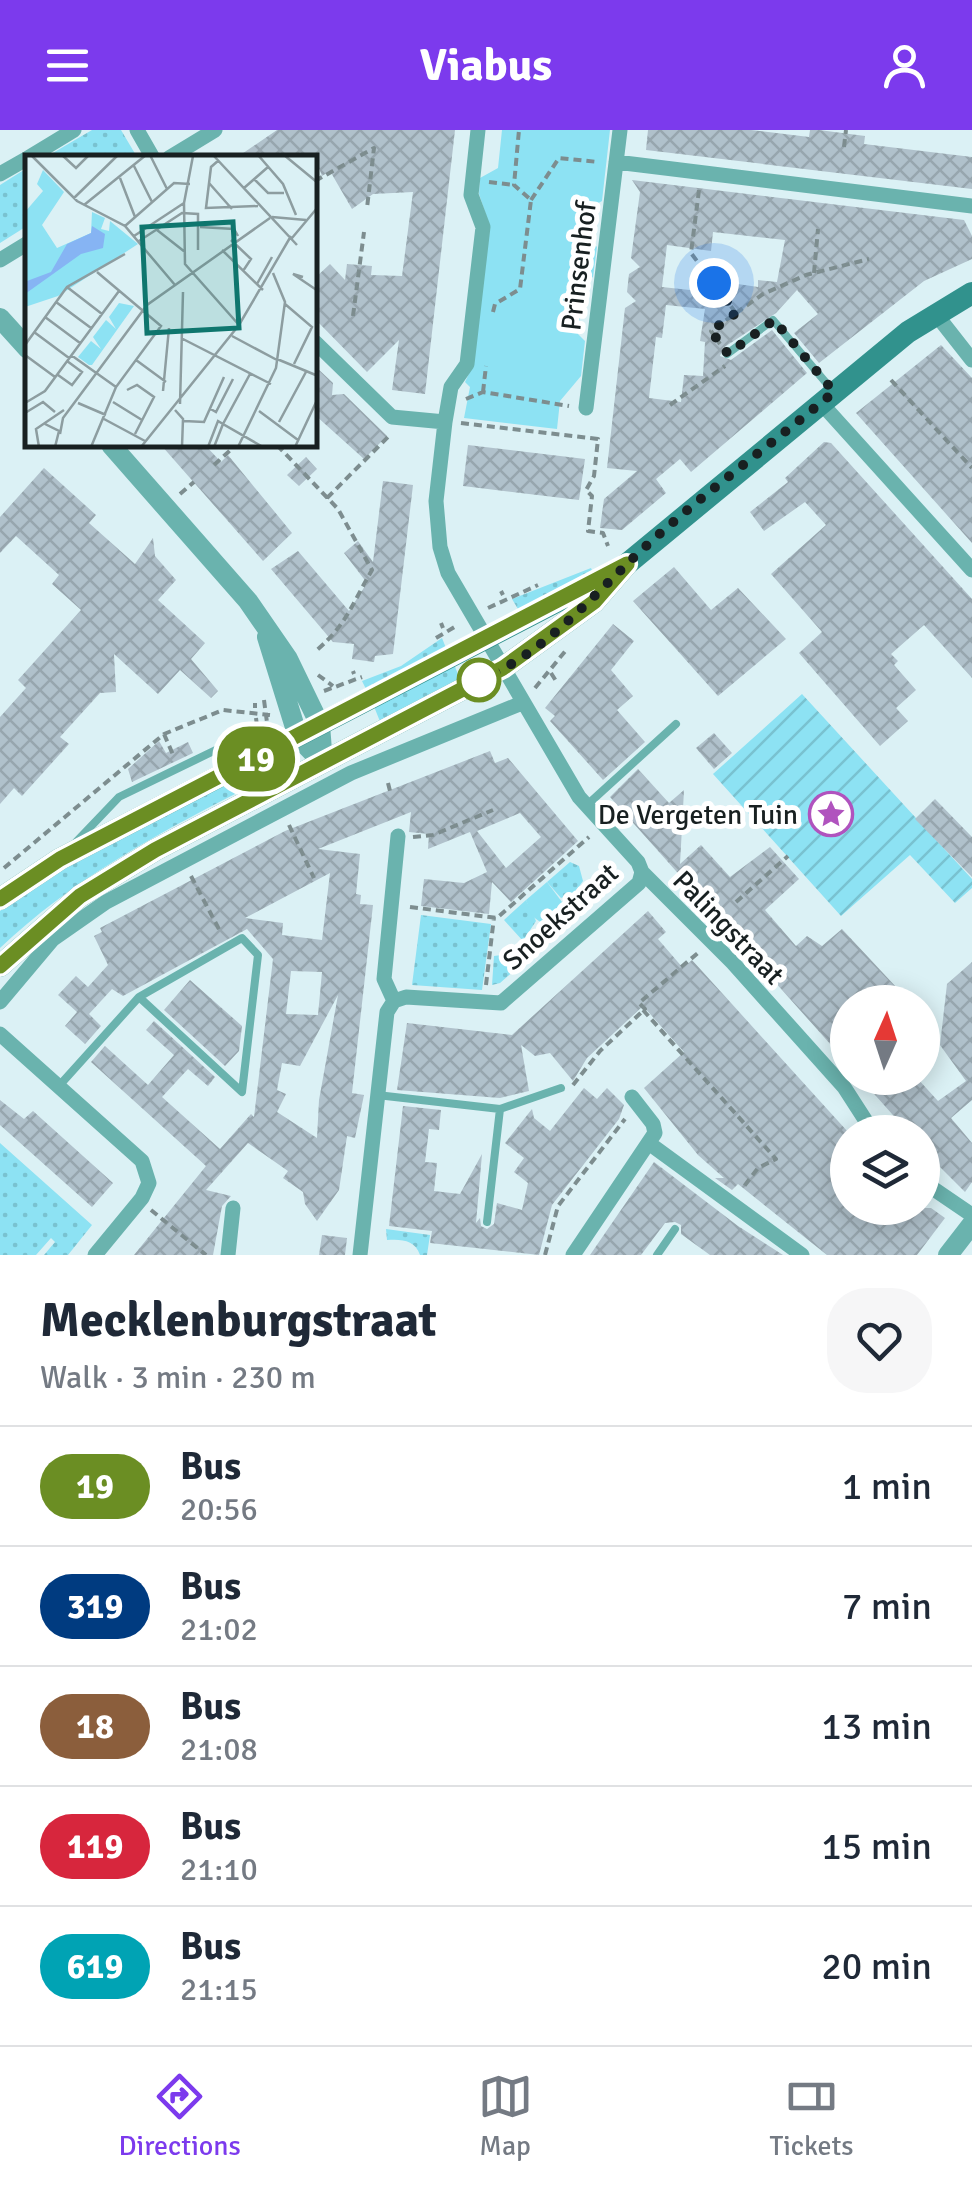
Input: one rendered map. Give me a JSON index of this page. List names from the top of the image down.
{
  "streets": {
    "street": ["Prinsenhof", "Snoekstraat", "Palingstraat"]
  },
  "crossings": [
    ["Snoekstraat", "Palingstraat"]
  ],
  "places": {
    "place": ["De Vergeten Tuin"]
  },
  "lines": ["bus line 19"],
  "north": "top",
  "page": {
    "header": "Viabus",
    "on_map": "19",
    "heading": ["Mecklenburgstraat", "Walk · 3 min · 230 m"],
    "list": [
      {
        "mark": "19",
        "name": "Bus",
        "note": "20:56",
        "value": "1 min"
      },
      {
        "mark": "319",
        "name": "Bus",
        "note": "21:02",
        "value": "7 min"
      },
      {
        "mark": "18",
        "name": "Bus",
        "note": "21:08",
        "value": "13 min"
      },
      {
        "mark": "119",
        "name": "Bus",
        "note": "21:10",
        "value": "15 min"
      },
      {
        "mark": "619",
        "name": "Bus",
        "note": "21:15",
        "value": "20 min"
      }
    ],
    "tabs": ["Directions", "Map", "Tickets"]
  }
}
